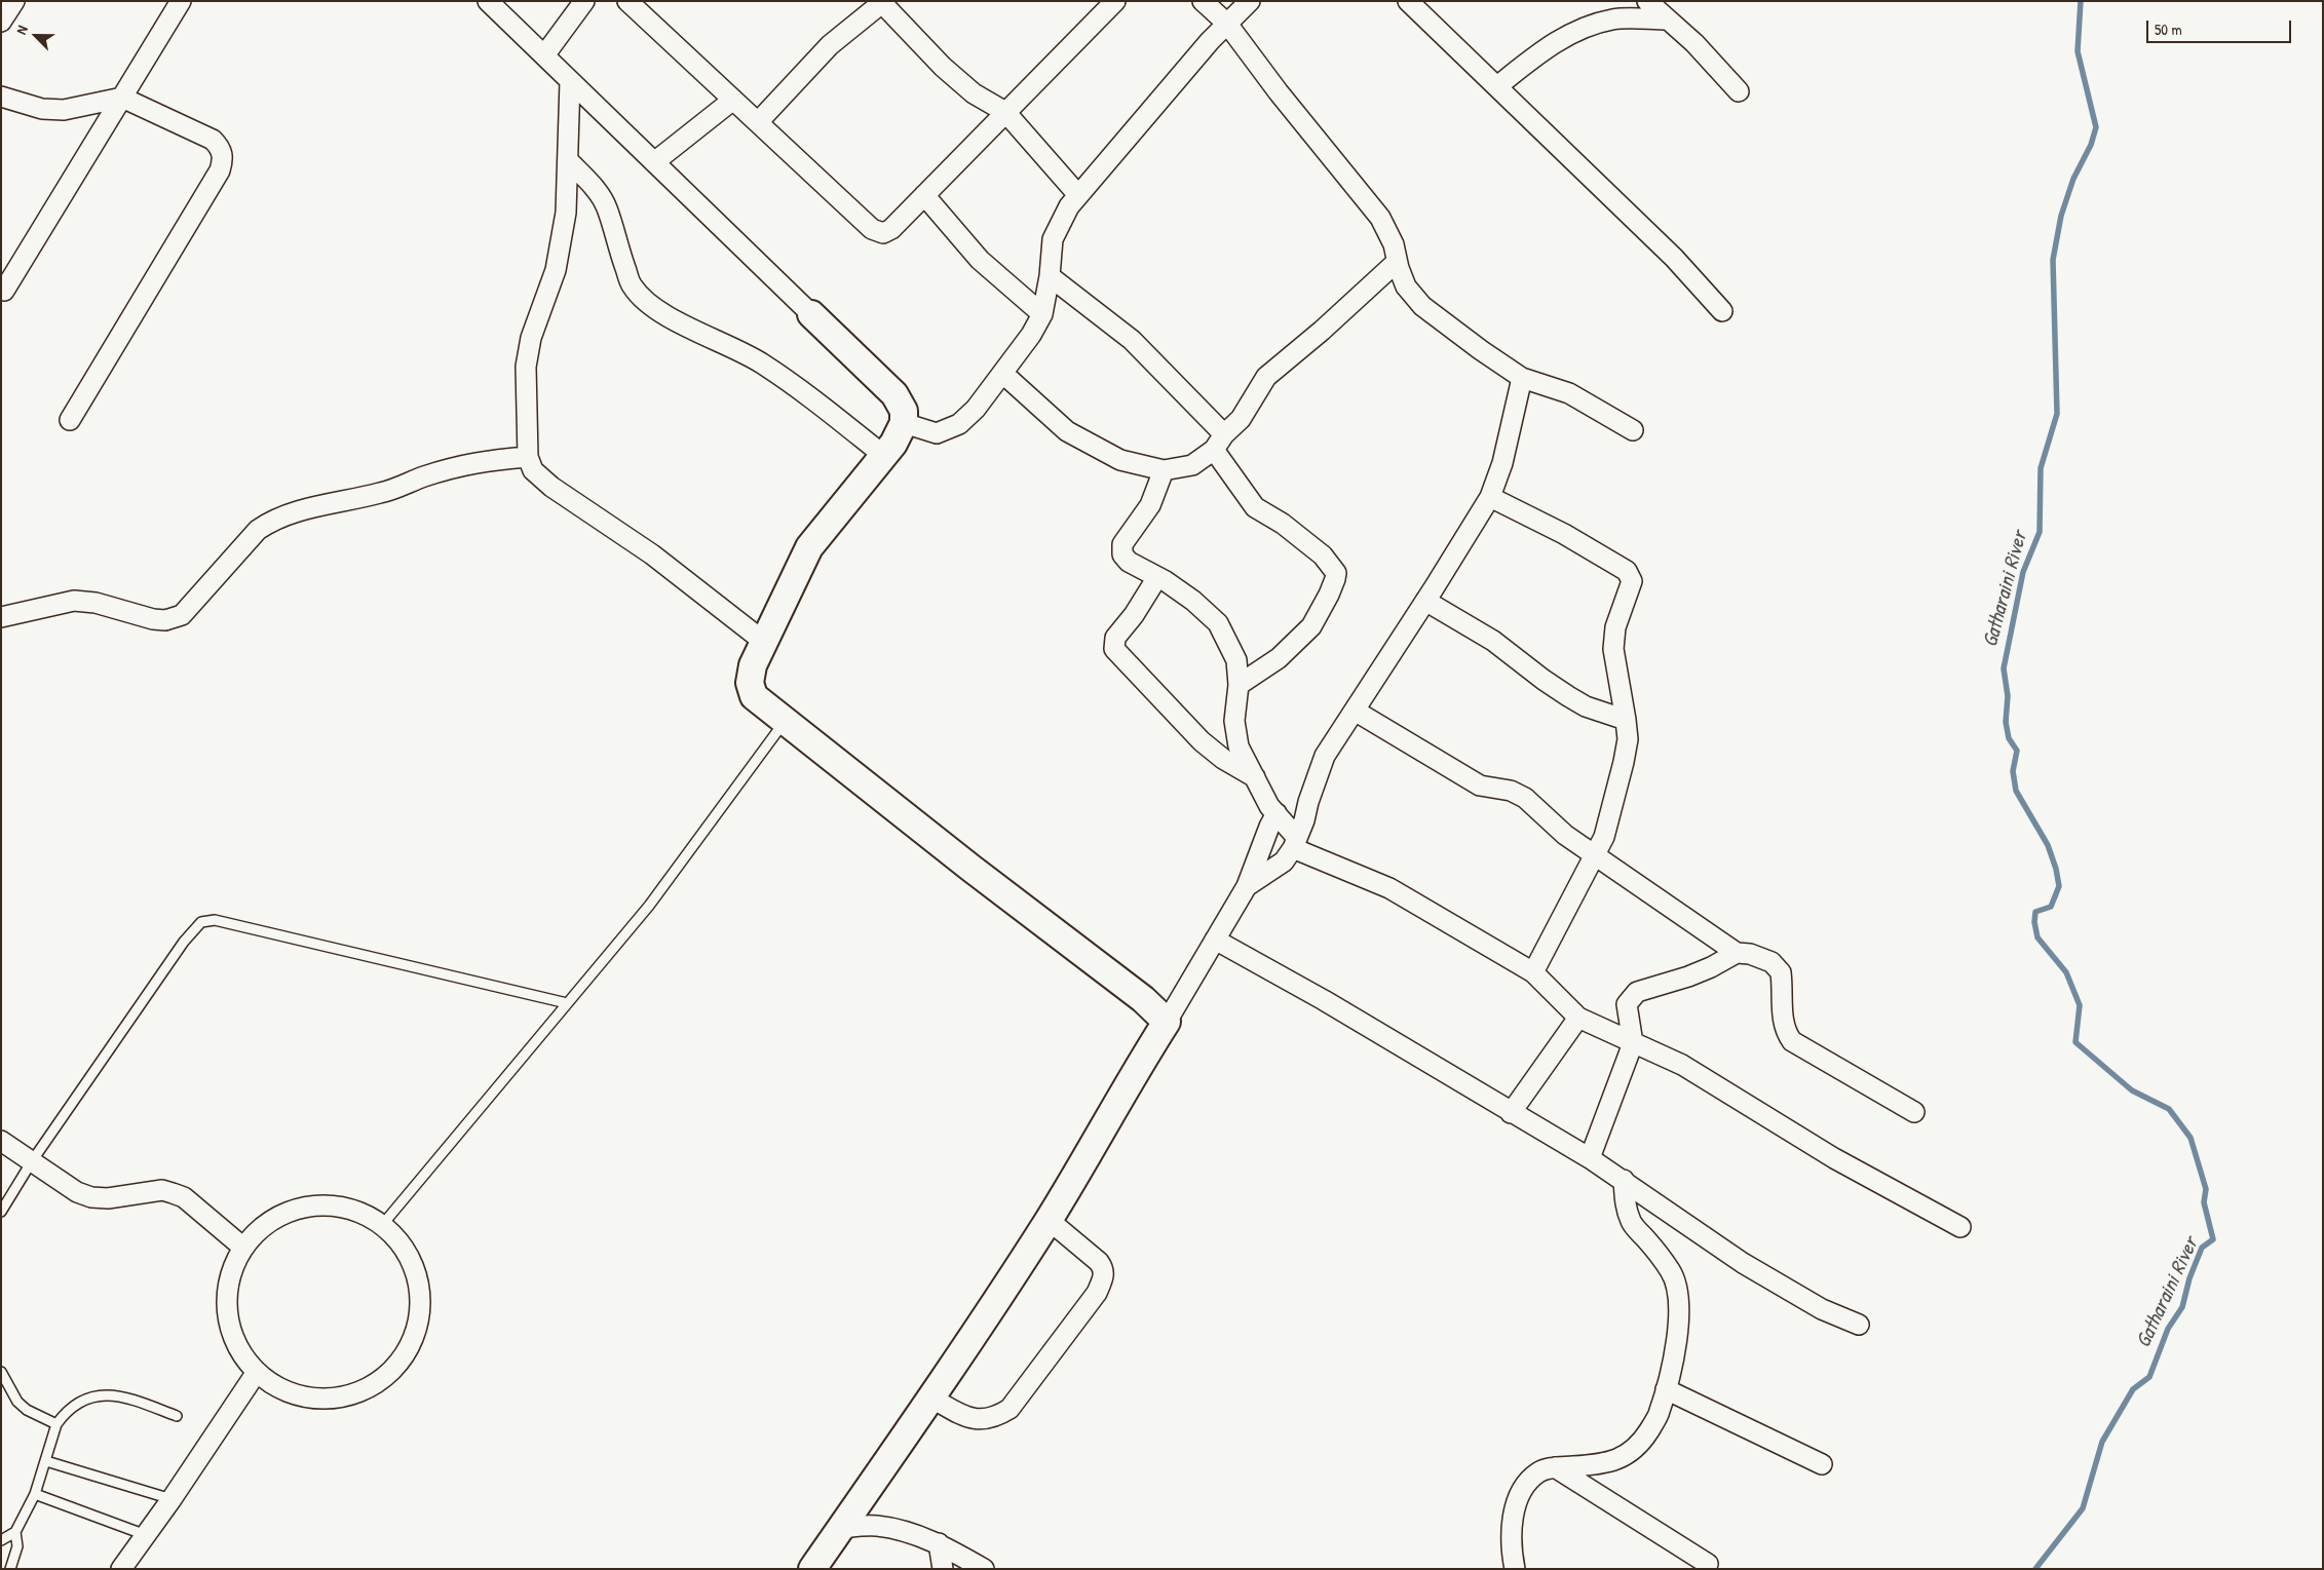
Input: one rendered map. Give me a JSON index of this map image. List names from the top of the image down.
{
  "water": ["Gatharaini River"],
  "scale_bar": "50 m",
  "north": "top left"
}
